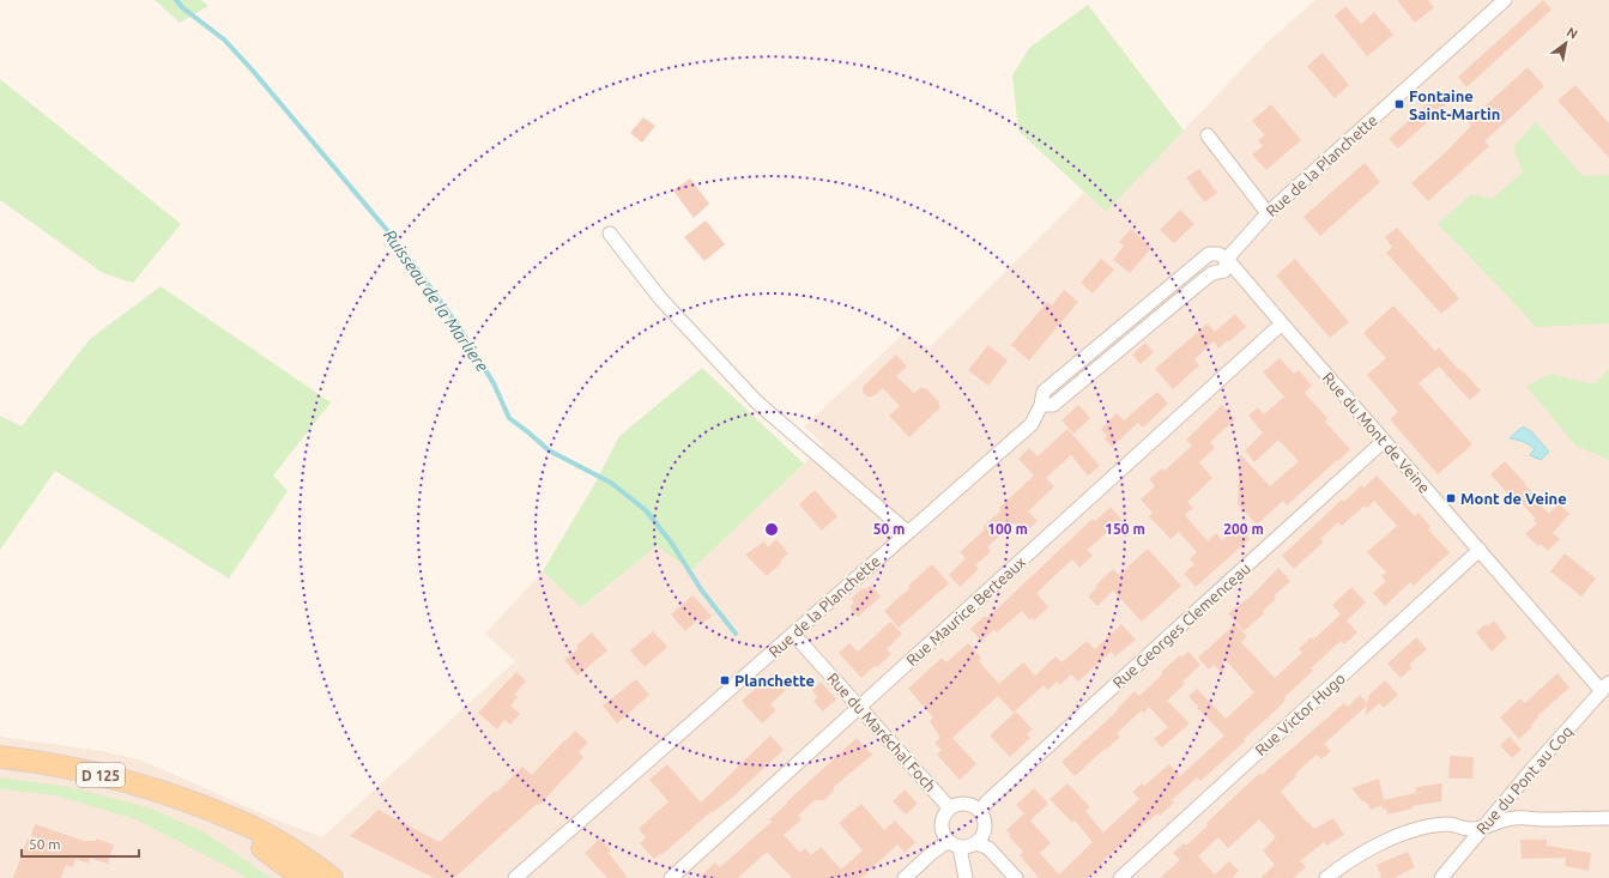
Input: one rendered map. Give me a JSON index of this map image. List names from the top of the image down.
{
  "streets": {
    "main road": ["D 125"],
    "street": [
      "Rue de la Planchette",
      "Rue du Mont de Veine",
      "Rue Maurice Berteaux",
      "Rue Georges Clemenceau",
      "Rue Victor Hugo",
      "Rue du Maréchal Foch",
      "Rue du Pont au Coq"
    ]
  },
  "crossings": [
    ["Rue de la Planchette", "Rue du Mont de Veine"],
    ["Rue de la Planchette", "Rue du Maréchal Foch"],
    ["Rue du Mont de Veine", "Rue Maurice Berteaux"],
    ["Rue du Mont de Veine", "Rue Georges Clemenceau"],
    ["Rue du Mont de Veine", "Rue Victor Hugo"],
    ["Rue du Mont de Veine", "Rue du Pont au Coq"],
    ["Rue Maurice Berteaux", "Rue du Maréchal Foch"],
    ["Rue Georges Clemenceau", "Rue du Maréchal Foch"]
  ],
  "water": ["Ruisseau de la Marliere"],
  "places": {
    "transit": ["Fontaine Saint-Martin", "Mont de Veine", "Planchette"]
  },
  "scale_bar": "50 m",
  "north": "top right",
  "rings": [
    "50 m",
    "100 m",
    "150 m",
    "200 m"
  ]
}
